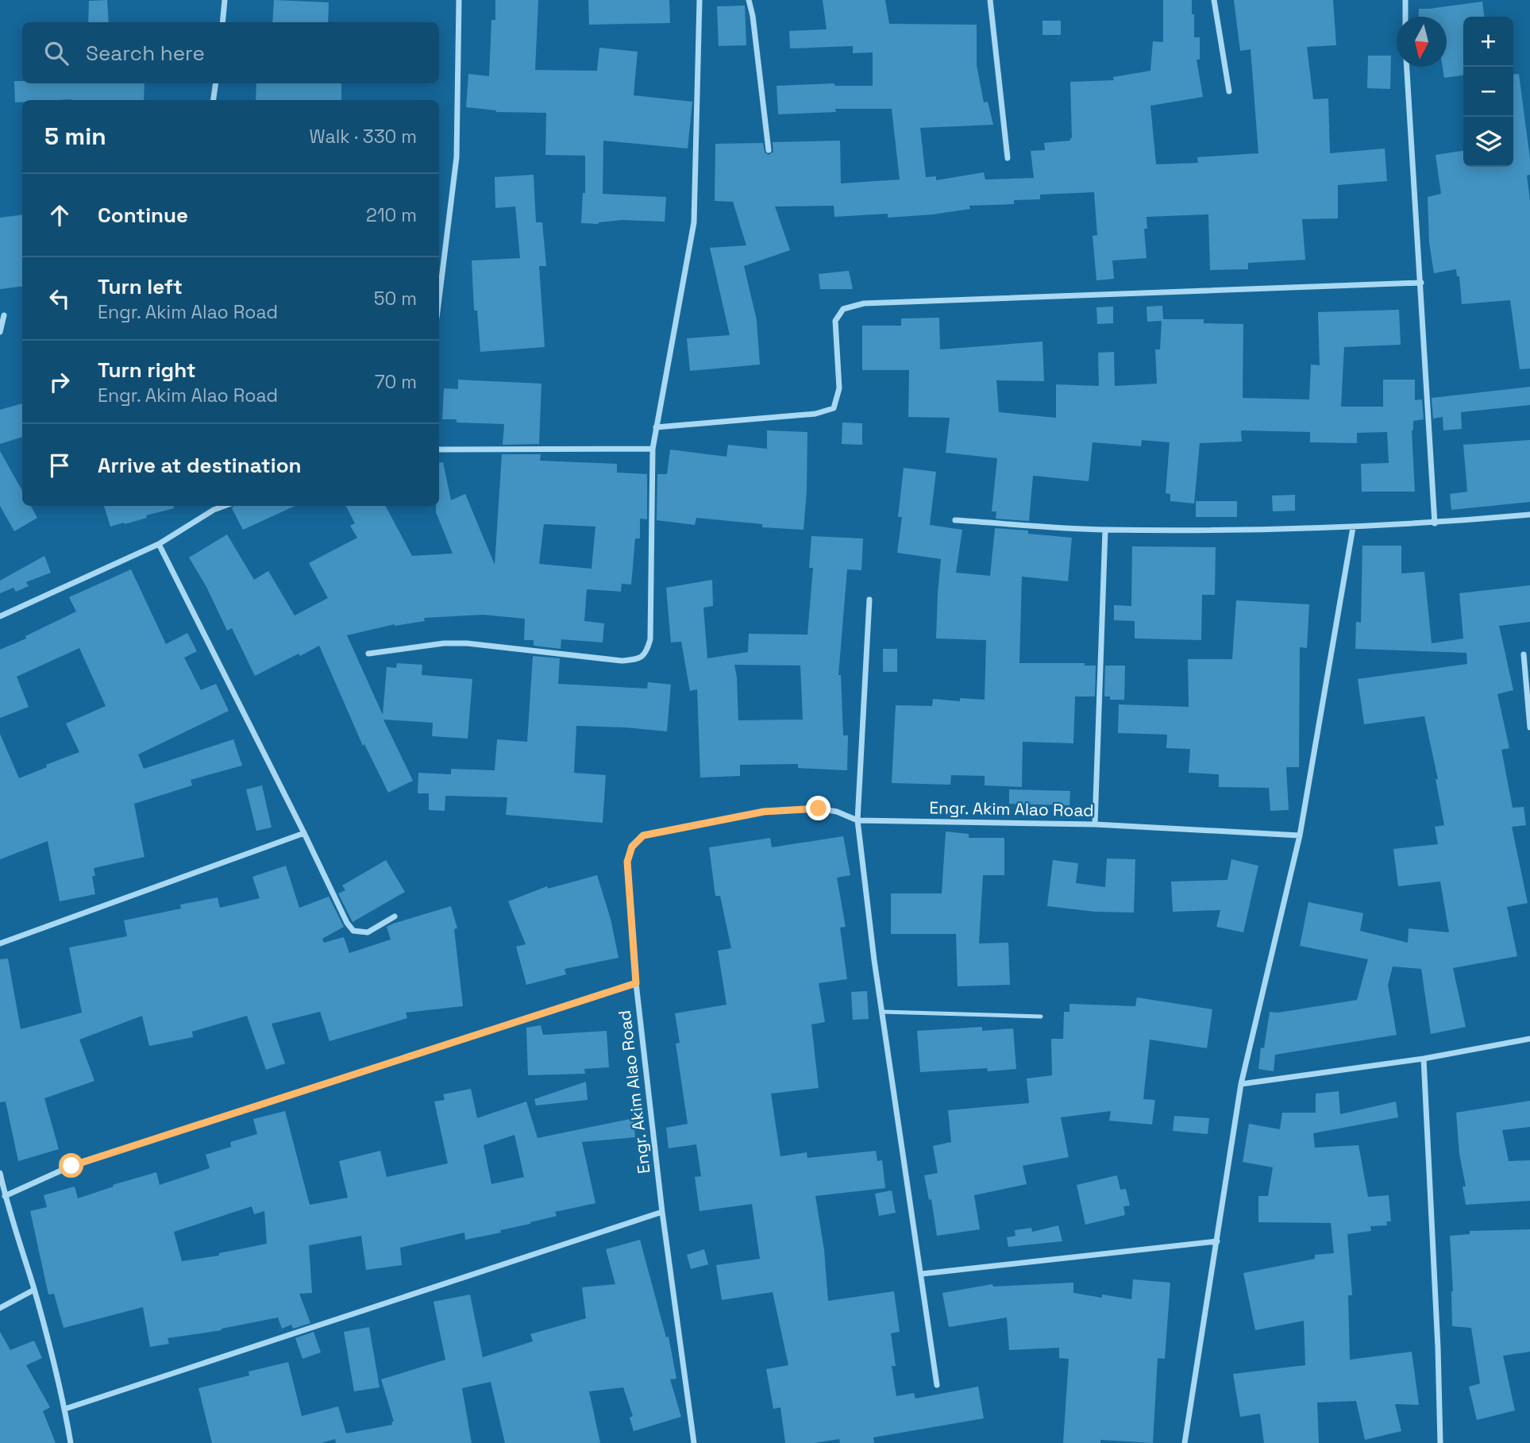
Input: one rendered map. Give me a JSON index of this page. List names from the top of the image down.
{
  "streets": {
    "street": ["Engr. Akim Alao Road"]
  },
  "north": "bottom",
  "page": {
    "map_buttons": ["+", "−"],
    "search": "Search here",
    "heading": ["5 min", "Walk · 330 m"],
    "list": [
      ["Continue", "210 m"],
      ["Turn left", "Engr. Akim Alao Road", "50 m"],
      ["Turn right", "Engr. Akim Alao Road", "70 m"],
      "Arrive at destination"
    ]
  }
}
